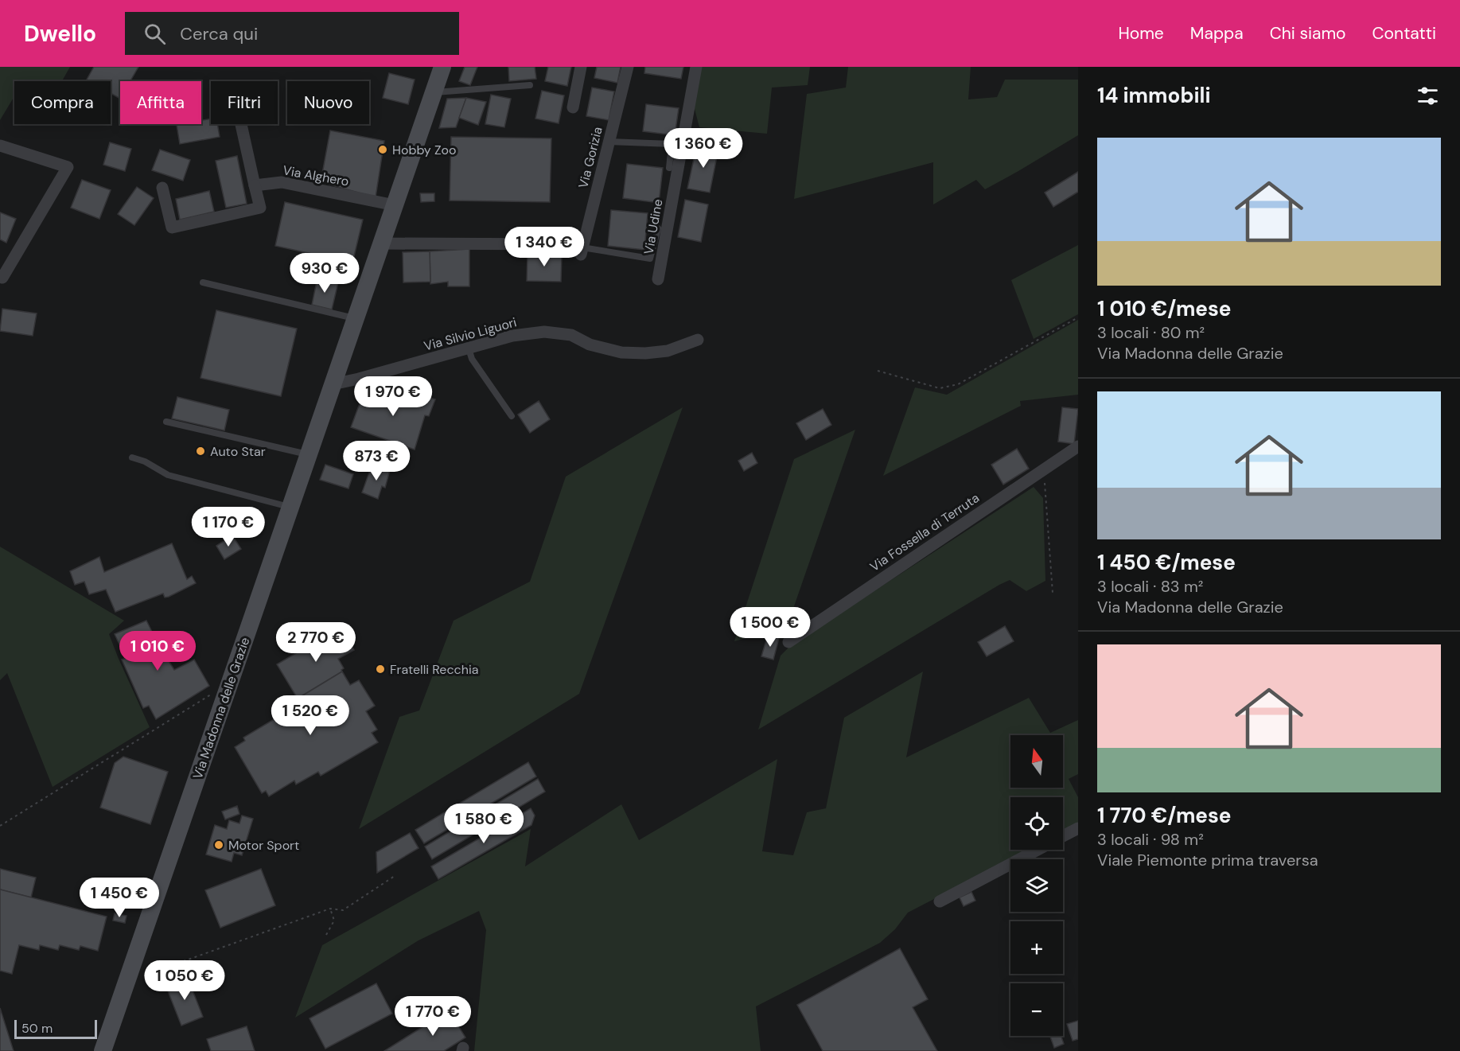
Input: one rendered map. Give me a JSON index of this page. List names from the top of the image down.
{
  "streets": {
    "street": [
      "Via Gorizia",
      "Via Alghero",
      "Via Udine",
      "Via Silvio Liguori",
      "Via Fossella di Terruta",
      "Via Madonna delle Grazie"
    ]
  },
  "crossings": [
    ["Via Alghero", "Via Madonna delle Grazie"],
    ["Via Silvio Liguori", "Via Madonna delle Grazie"]
  ],
  "places": [
    "Hobby Zoo",
    "Auto Star",
    "Fratelli Recchia",
    "Motor Sport"
  ],
  "scale_bar": "50 m",
  "north": "top",
  "page": {
    "header": "Dwello",
    "search": "Cerca qui",
    "nav": [
      "Home",
      "Mappa",
      "Chi siamo",
      "Contatti"
    ],
    "heading": "14 immobili",
    "chip": [
      "Compra",
      "Affitta",
      "Filtri",
      "Nuovo"
    ],
    "list": [
      {
        "name": "1 010 €/mese",
        "note": "3 locali · 80 m² · Via Madonna delle Grazie"
      },
      {
        "name": "1 450 €/mese",
        "note": "3 locali · 83 m² · Via Madonna delle Grazie"
      },
      {
        "name": "1 770 €/mese",
        "note": "3 locali · 98 m² · Viale Piemonte prima traversa"
      }
    ],
    "price": [
      "1 360 €",
      "1 340 €",
      "930 €",
      "1 970 €",
      "873 €",
      "1 170 €",
      "1 500 €",
      "2 770 €",
      "1 010 €",
      "1 520 €",
      "1 580 €",
      "1 450 €",
      "1 050 €",
      "1 770 €"
    ],
    "map_buttons": ["+", "−"],
    "scale": "50 m"
  }
}
